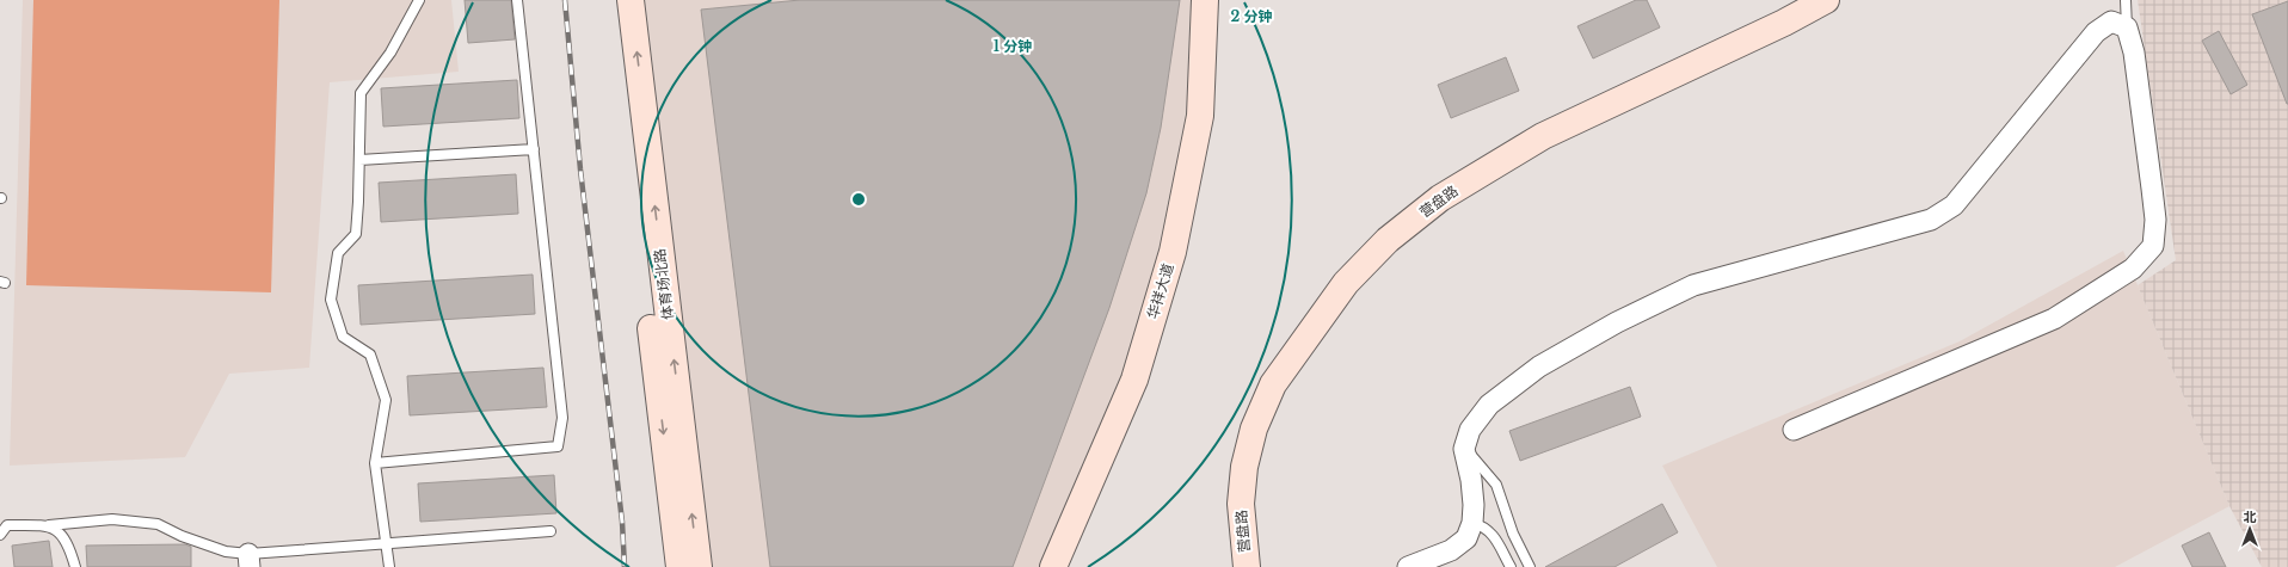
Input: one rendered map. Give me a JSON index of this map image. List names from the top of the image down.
{
  "streets": {
    "street": ["营盘路", "体育场北路", "华祥大道"]
  },
  "north": "top",
  "rings": ["2 分钟", "1 分钟"]
}
